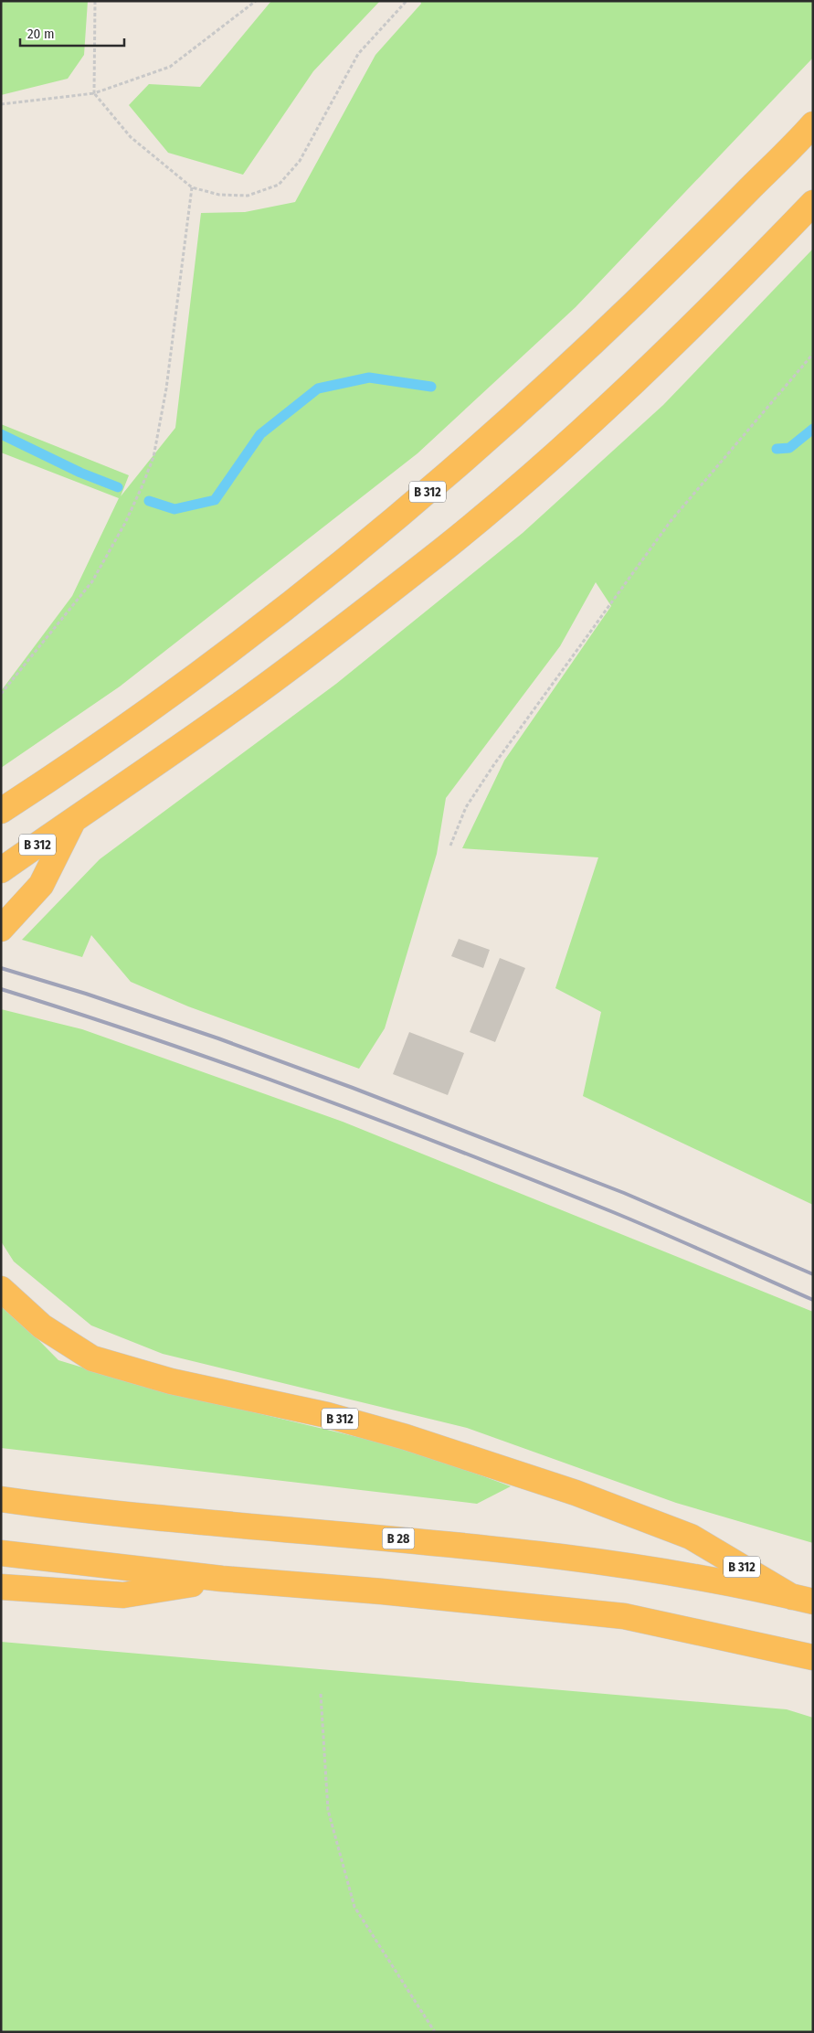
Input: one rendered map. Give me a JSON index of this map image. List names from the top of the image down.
{
  "streets": {
    "highway": ["B 312", "B 28"]
  },
  "crossings": [
    ["B 312", "B 28"]
  ],
  "scale_bar": "20 m"
}
